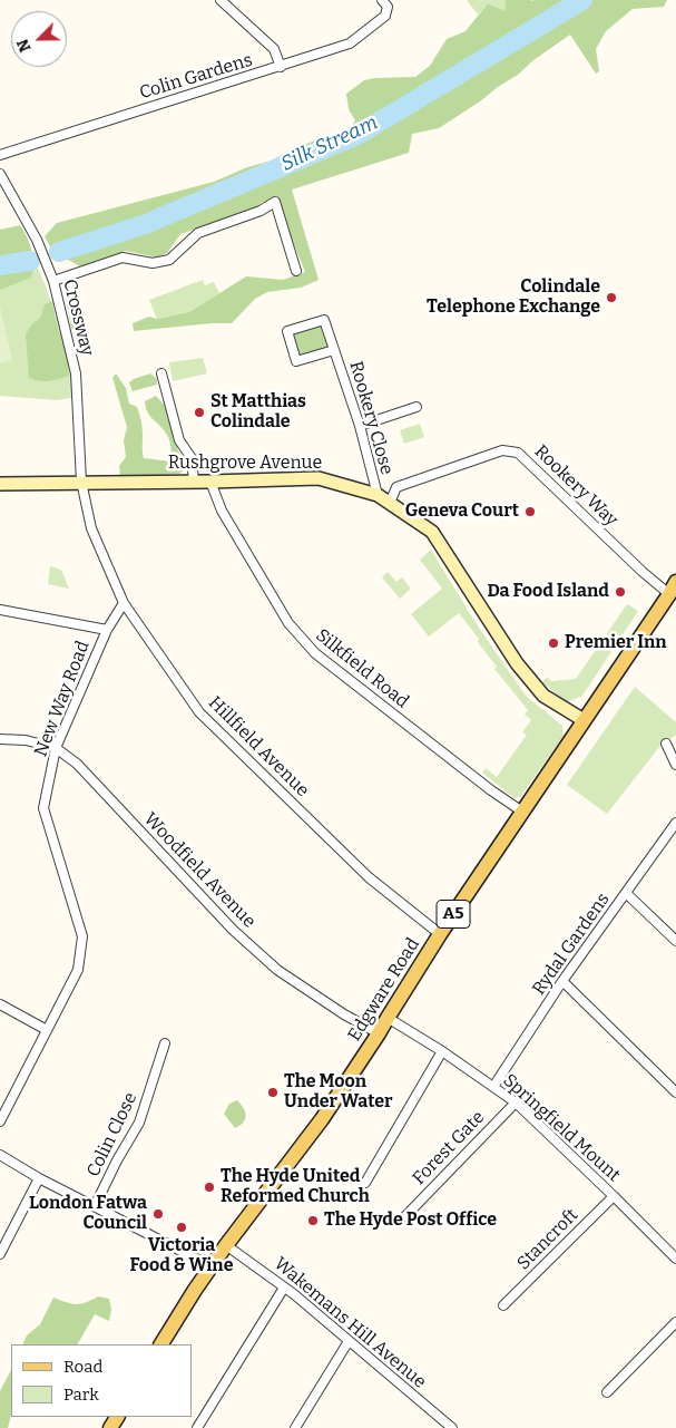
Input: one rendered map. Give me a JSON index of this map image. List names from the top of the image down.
{
  "streets": {
    "main road": ["A5", "Edgware Road"],
    "street": [
      "Colin Gardens",
      "Crossway",
      "Rookery Close",
      "Rushgrove Avenue",
      "Rookery Way",
      "Silkfield Road",
      "New Way Road",
      "Hillfield Avenue",
      "Woodfield Avenue",
      "Rydal Gardens",
      "Springfield Mount",
      "Colin Close",
      "Forest Gate",
      "Stancroft",
      "Wakemans Hill Avenue"
    ]
  },
  "crossings": [
    ["Crossway", "Rushgrove Avenue"],
    ["Crossway", "Hillfield Avenue"],
    ["Rookery Close", "Rushgrove Avenue"],
    ["Rushgrove Avenue", "Rookery Way"],
    ["Rushgrove Avenue", "Silkfield Road"],
    ["Rushgrove Avenue", "Hillfield Avenue"],
    ["Rushgrove Avenue", "Edgware Road"],
    ["Rookery Way", "Edgware Road"],
    ["Silkfield Road", "Edgware Road"],
    ["New Way Road", "Hillfield Avenue"],
    ["New Way Road", "Woodfield Avenue"],
    ["Hillfield Avenue", "Edgware Road"],
    ["Woodfield Avenue", "Edgware Road"],
    ["Rydal Gardens", "Springfield Mount"],
    ["Edgware Road", "Springfield Mount"],
    ["Edgware Road", "Wakemans Hill Avenue"],
    ["Springfield Mount", "Forest Gate"],
    ["Springfield Mount", "Stancroft"]
  ],
  "water": ["Silk Stream"],
  "places": [
    "Colindale Telephone Exchange",
    "St Matthias Colindale",
    "Geneva Court",
    "Da Food Island",
    "Premier Inn",
    "The Moon Under Water",
    "The Hyde United Reformed Church",
    "London Fatwa Council",
    "The Hyde Post Office",
    "Victoria Food & Wine"
  ],
  "legend": ["Road", "Park"],
  "north": "bottom left"
}
